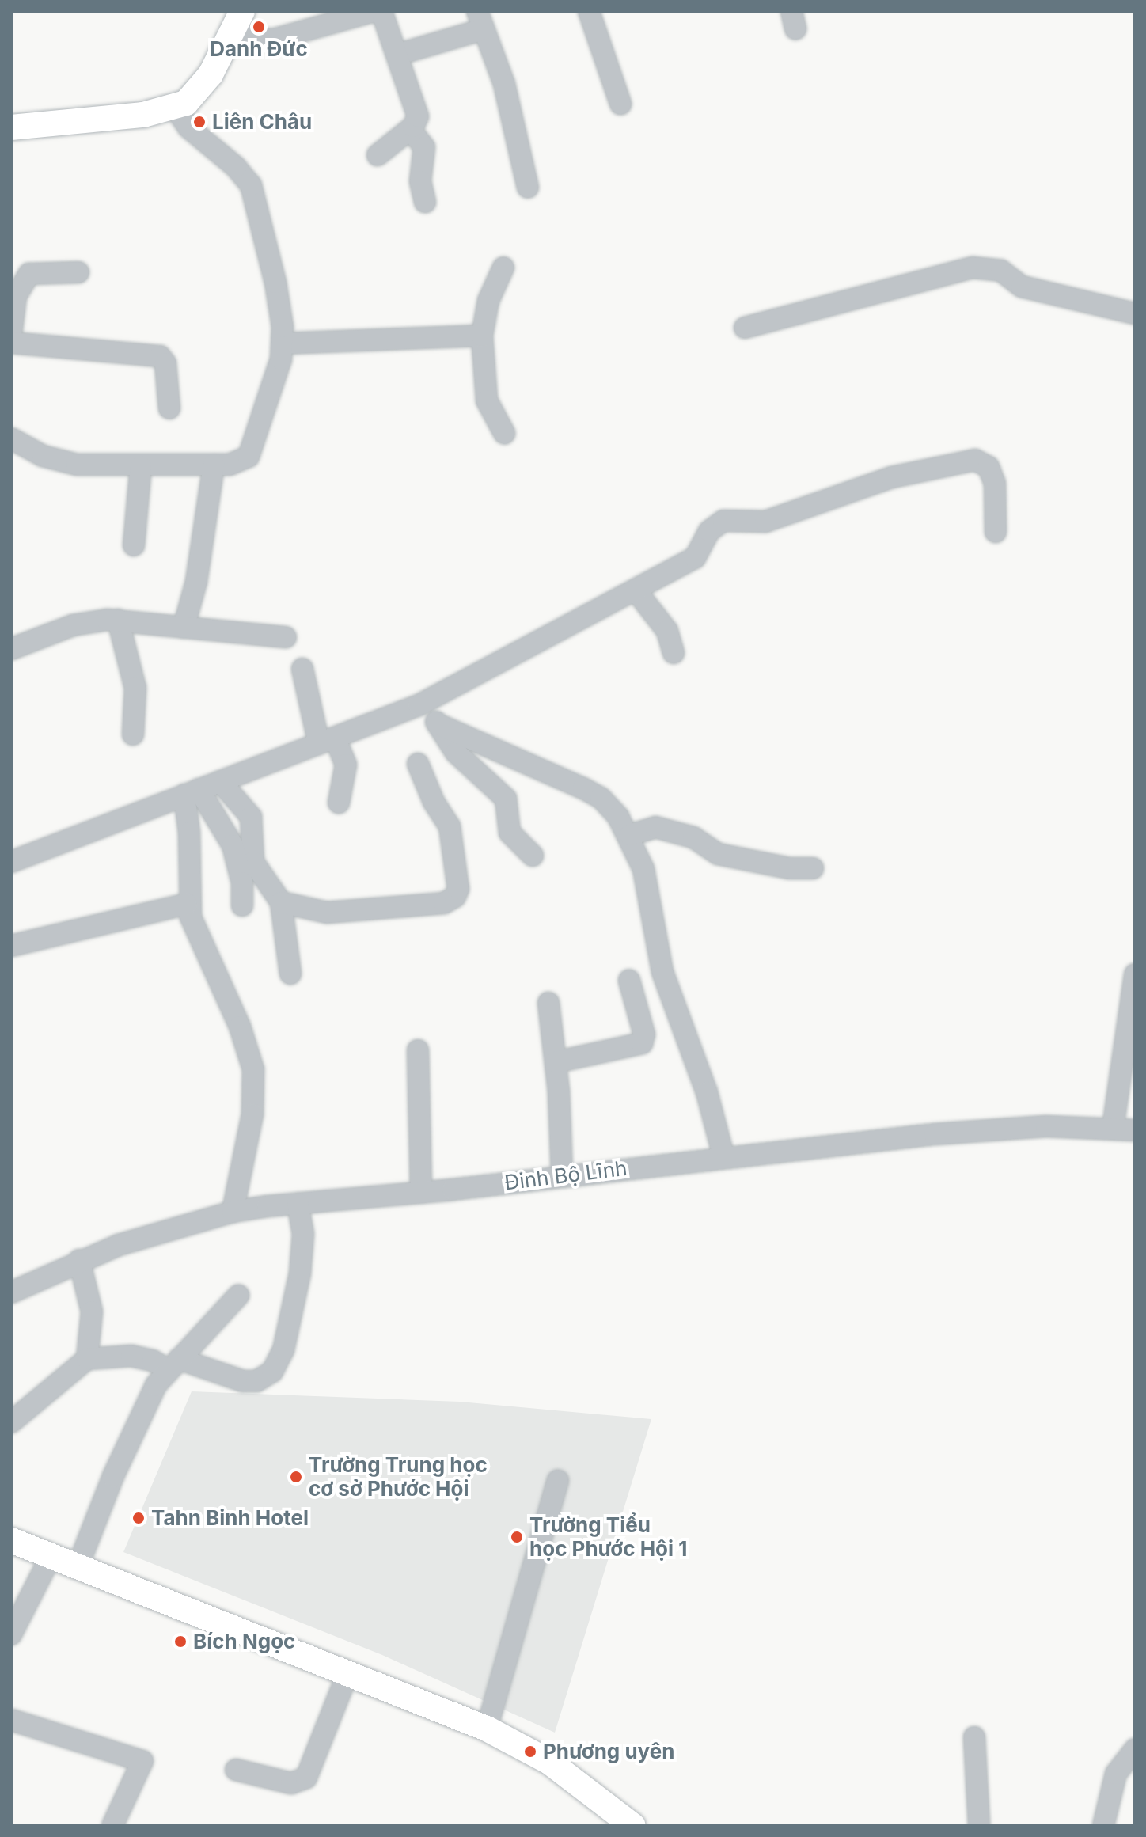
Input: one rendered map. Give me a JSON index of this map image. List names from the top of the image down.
{
  "streets": {
    "street": ["Đinh Bộ Lĩnh"]
  },
  "places": [
    "Danh Đức",
    "Liên Châu",
    "Trường Trung học cơ sở Phước Hội",
    "Tahn Binh Hotel",
    "Trường Tiểu học Phước Hội 1",
    "Bích Ngọc",
    "Phương uyên"
  ]
}
